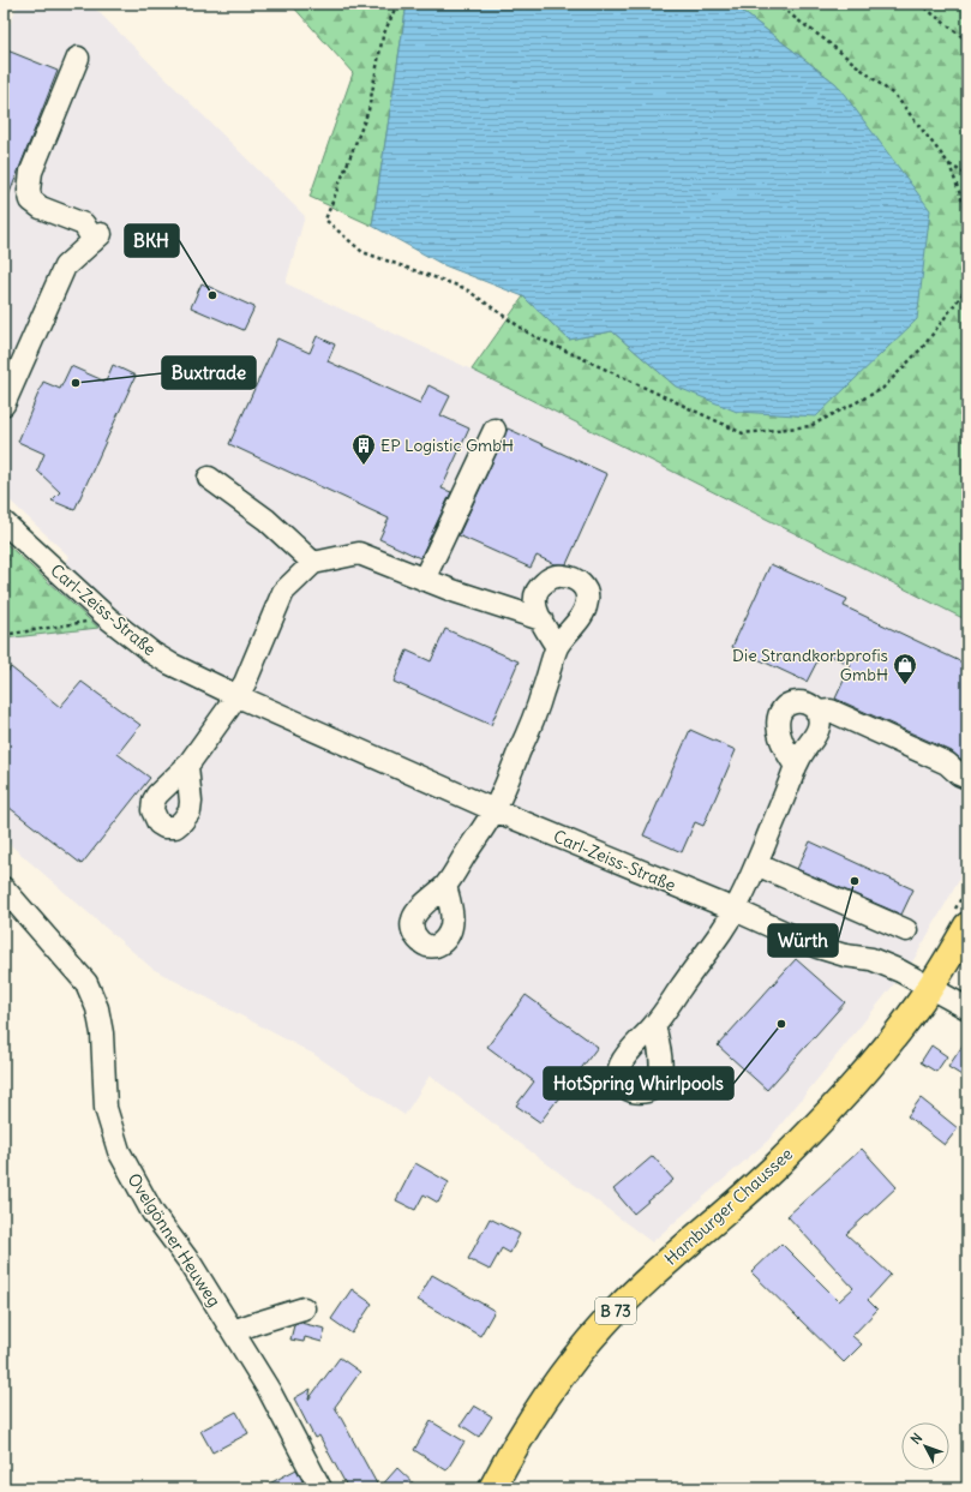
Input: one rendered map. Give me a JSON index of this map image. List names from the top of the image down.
{
  "streets": {
    "main road": ["Hamburger Chaussee", "B 73"],
    "street": ["Carl-Zeiss-Straße", "Ovelgönner Heuweg"]
  },
  "crossings": [
    ["Carl-Zeiss-Straße", "Hamburger Chaussee"]
  ],
  "places": {
    "other": [
      "BKH",
      "Buxtrade",
      "Würth",
      "HotSpring Whirlpools"
    ],
    "building": ["EP Logistic GmbH"],
    "shop": ["Die Strandkorbprofis GmbH"]
  },
  "north": "top left"
}
